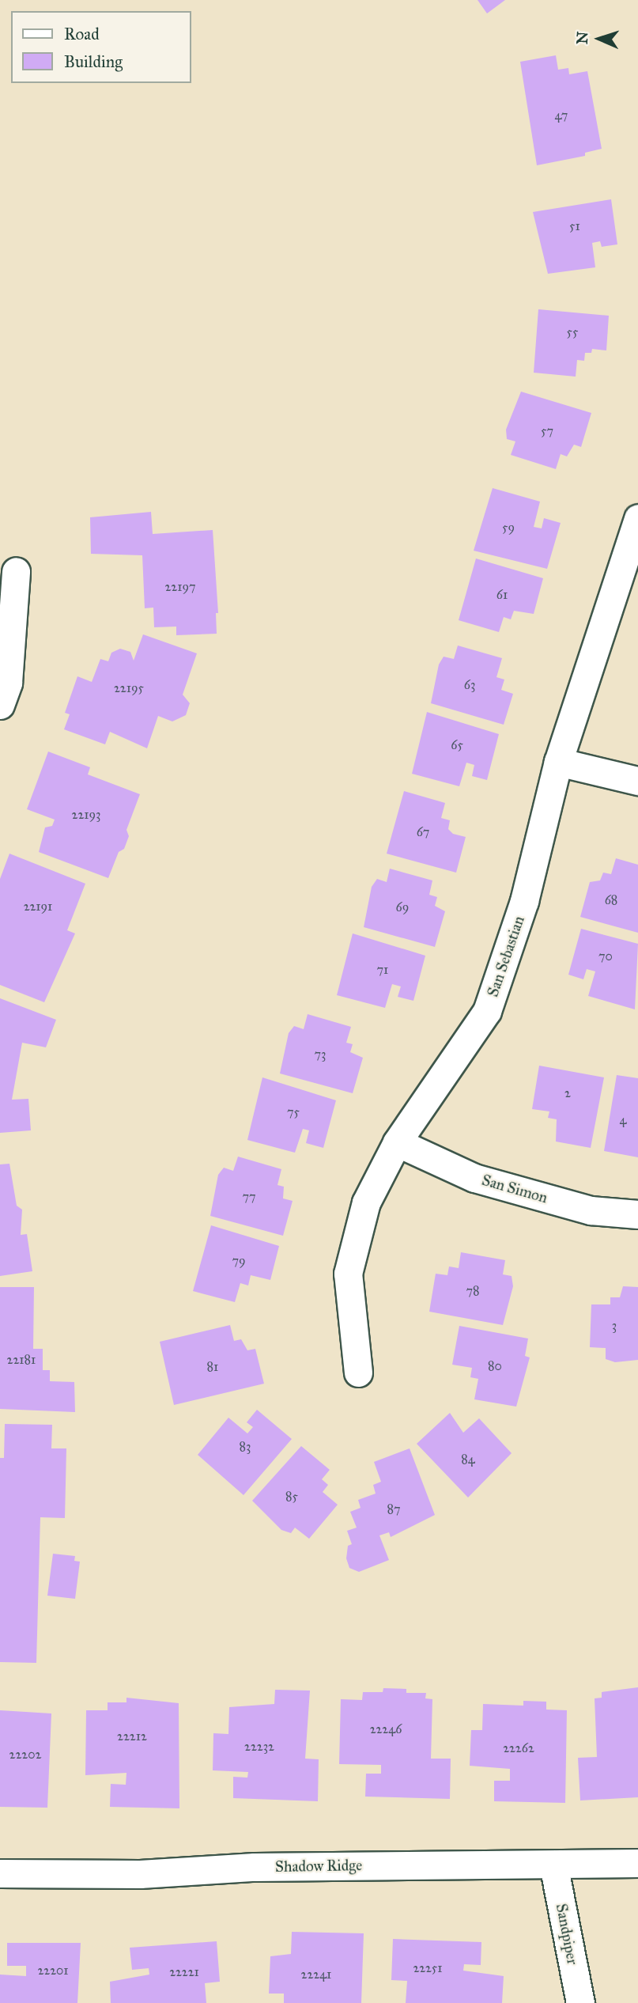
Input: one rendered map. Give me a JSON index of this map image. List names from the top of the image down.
{
  "streets": {
    "street": [
      "San Sebastian",
      "San Simon",
      "Shadow Ridge",
      "Sandpiper"
    ]
  },
  "crossings": [
    ["San Sebastian", "San Simon"],
    ["Shadow Ridge", "Sandpiper"]
  ],
  "house_numbers": [
    "47",
    "51",
    "55",
    "57",
    "59",
    "22197",
    "61",
    "63",
    "22195",
    "65",
    "22193",
    "67",
    "68",
    "22191",
    "69",
    "70",
    "71",
    "73",
    "2",
    "75",
    "4",
    "77",
    "79",
    "78",
    "3",
    "22181",
    "80",
    "81",
    "83",
    "84",
    "85",
    "87",
    "22246",
    "22212",
    "22232",
    "22262",
    "22202",
    "22251",
    "22201",
    "22221",
    "22241"
  ],
  "legend": ["Road", "Building"],
  "north": "left"
}
